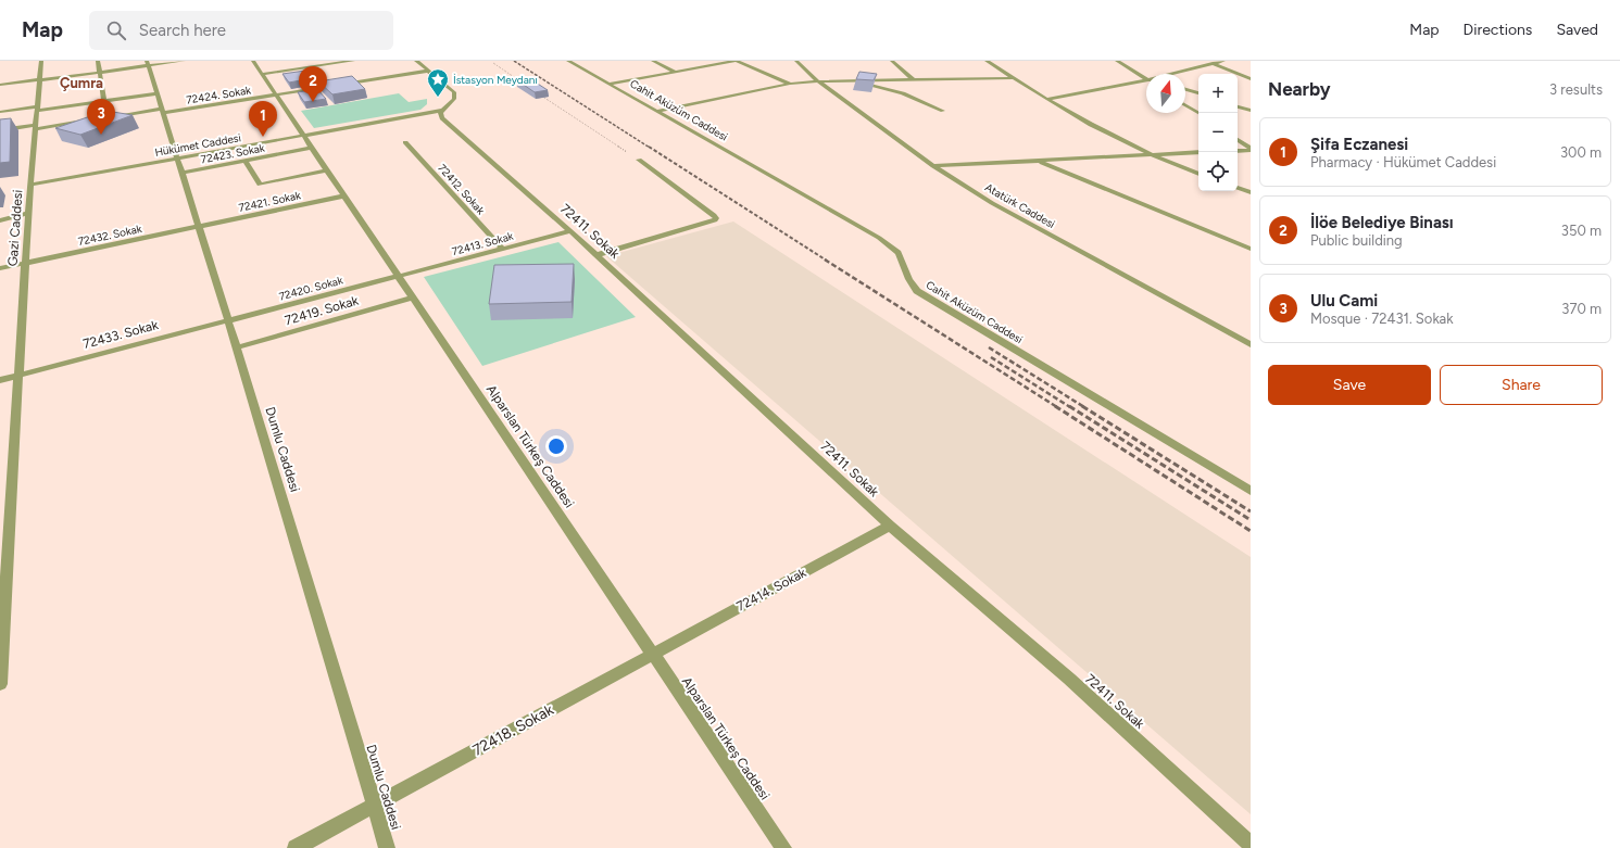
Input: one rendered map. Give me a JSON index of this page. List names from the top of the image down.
{
  "streets": {
    "street": [
      "72424. Sokak",
      "Cahit Aküzüm Caddesi",
      "Hükümet Caddesi",
      "72423. Sokak",
      "72412. Sokak",
      "72421. Sokak",
      "Atatürk Caddesi",
      "Gazi Caddesi",
      "72411. Sokak",
      "72432. Sokak",
      "72413. Sokak",
      "72420. Sokak",
      "72419. Sokak",
      "72433. Sokak",
      "Alparslan Türkeş Caddesi",
      "Dumlu Caddesi",
      "72414. Sokak",
      "72418. Sokak"
    ]
  },
  "crossings": [
    ["72424. Sokak", "Alparslan Türkeş Caddesi"],
    ["72424. Sokak", "Dumlu Caddesi"],
    ["Hükümet Caddesi", "Gazi Caddesi"],
    ["Hükümet Caddesi", "72411. Sokak"],
    ["Hükümet Caddesi", "Alparslan Türkeş Caddesi"],
    ["Hükümet Caddesi", "Dumlu Caddesi"],
    ["72423. Sokak", "Alparslan Türkeş Caddesi"],
    ["72423. Sokak", "Dumlu Caddesi"],
    ["72412. Sokak", "72413. Sokak"],
    ["72421. Sokak", "72432. Sokak"],
    ["72421. Sokak", "Alparslan Türkeş Caddesi"],
    ["72421. Sokak", "Dumlu Caddesi"],
    ["Gazi Caddesi", "72432. Sokak"],
    ["Gazi Caddesi", "72433. Sokak"],
    ["72411. Sokak", "72413. Sokak"],
    ["72411. Sokak", "72414. Sokak"],
    ["72432. Sokak", "Dumlu Caddesi"],
    ["72413. Sokak", "72420. Sokak"],
    ["72413. Sokak", "Alparslan Türkeş Caddesi"],
    ["72420. Sokak", "72433. Sokak"],
    ["72420. Sokak", "Alparslan Türkeş Caddesi"],
    ["72420. Sokak", "Dumlu Caddesi"],
    ["72419. Sokak", "Alparslan Türkeş Caddesi"],
    ["72419. Sokak", "Dumlu Caddesi"],
    ["72433. Sokak", "Dumlu Caddesi"],
    ["Alparslan Türkeş Caddesi", "72414. Sokak"],
    ["Alparslan Türkeş Caddesi", "72418. Sokak"],
    ["Dumlu Caddesi", "72418. Sokak"],
    ["72414. Sokak", "72418. Sokak"]
  ],
  "districts": ["Çumra"],
  "places": {
    "place": ["İstasyon Meydanı"]
  },
  "north": "top",
  "page": {
    "header": "Map",
    "search": "Search here",
    "nav": ["Map", "Directions", "Saved"],
    "heading": ["Nearby", "3 results"],
    "pins": ["2", "3", "1"],
    "map_buttons": ["+", "−"],
    "list": [
      {
        "mark": "1",
        "name": "Şifa Eczanesi",
        "note": "Pharmacy · Hükümet Caddesi",
        "value": "300 m"
      },
      {
        "mark": "2",
        "name": "İlöe Belediye Binası",
        "note": "Public building",
        "value": "350 m"
      },
      {
        "mark": "3",
        "name": "Ulu Cami",
        "note": "Mosque · 72431. Sokak",
        "value": "370 m"
      }
    ],
    "buttons": ["Save", "Share"]
  }
}
